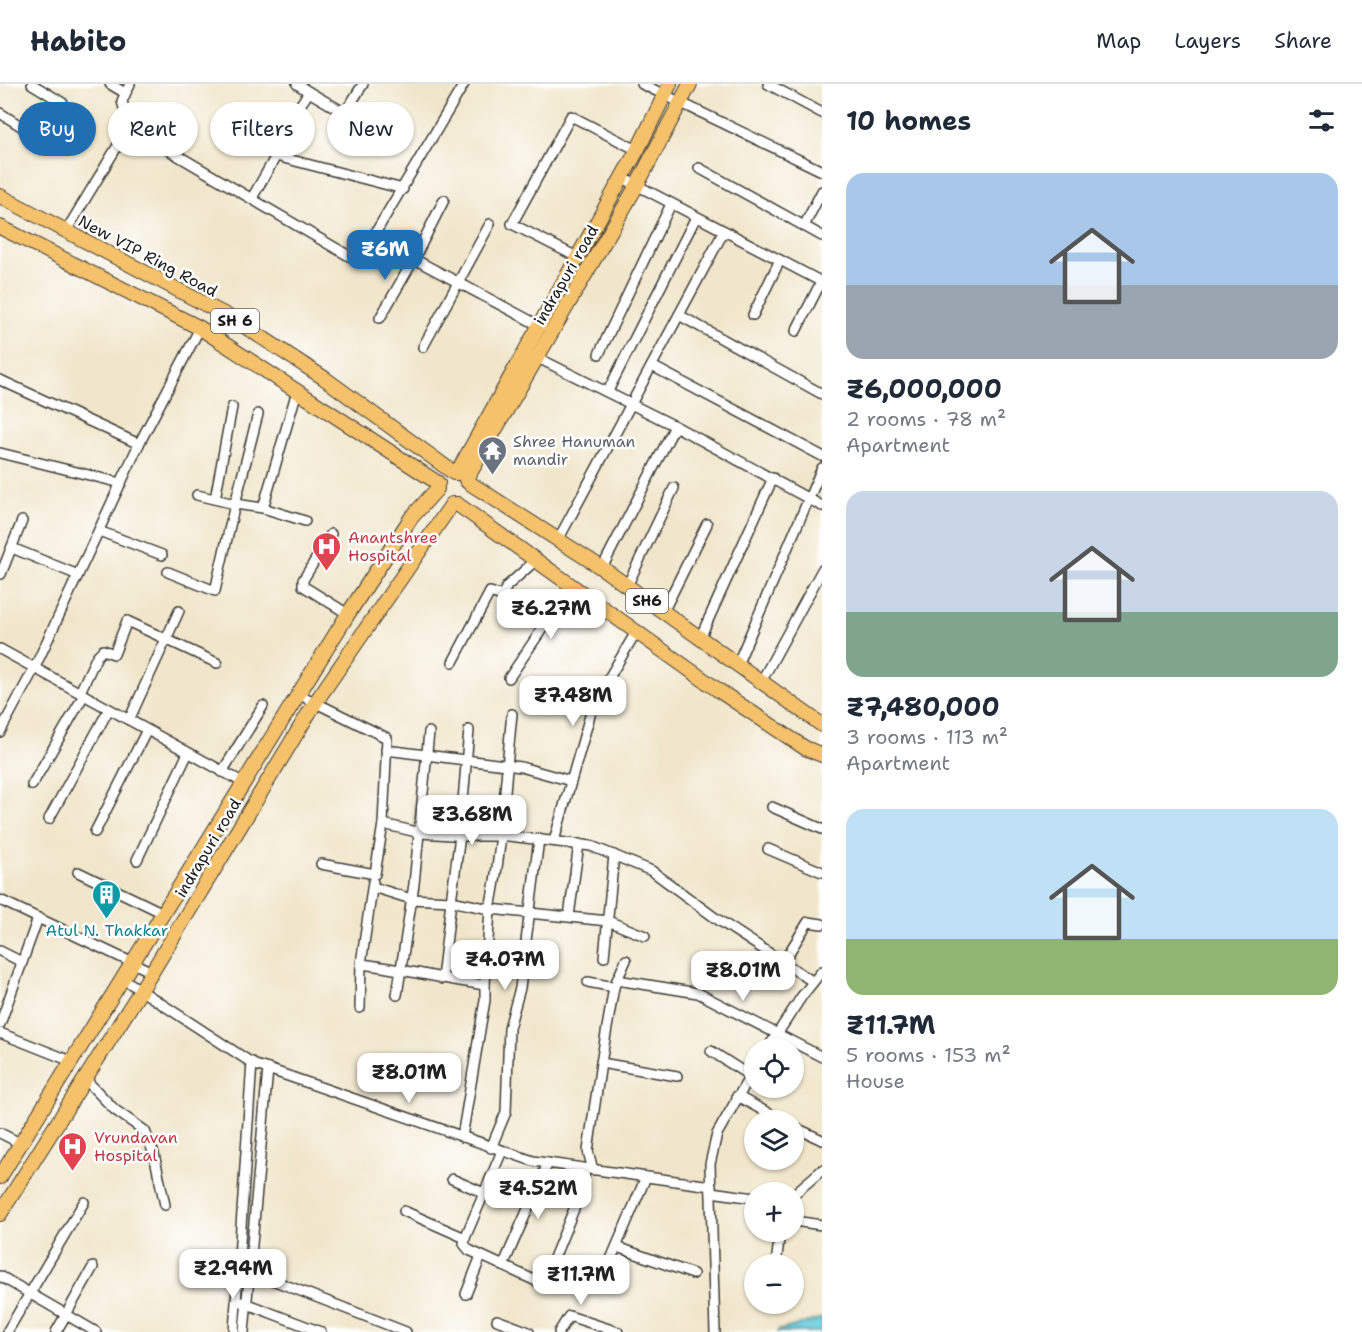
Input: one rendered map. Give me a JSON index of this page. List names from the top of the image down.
{
  "streets": {
    "main road": [
      "New VIP Ring Road",
      "indrapuri road",
      "SH 6",
      "SH6"
    ]
  },
  "crossings": [
    ["New VIP Ring Road", "indrapuri road"],
    ["New VIP Ring Road", "SH 6"],
    ["indrapuri road", "SH 6"]
  ],
  "places": {
    "temple": ["Shree Hanuman mandir"],
    "hospital": ["Anantshree Hospital", "Vrundavan Hospital"],
    "building": ["Atul N. Thakkar"]
  },
  "page": {
    "header": "Habito",
    "nav": ["Map", "Layers", "Share"],
    "heading": "10 homes",
    "chip": [
      "Buy",
      "Rent",
      "Filters",
      "New"
    ],
    "list": [
      {
        "name": "₹6,000,000",
        "note": "2 rooms · 78 m² · Apartment"
      },
      {
        "name": "₹7,480,000",
        "note": "3 rooms · 113 m² · Apartment"
      },
      {
        "name": "₹11.7M",
        "note": "5 rooms · 153 m² · House"
      }
    ],
    "price": [
      "₹6M",
      "₹6.27M",
      "₹7.48M",
      "₹3.68M",
      "₹4.07M",
      "₹8.01M",
      "₹8.01M",
      "₹4.52M",
      "₹2.94M",
      "₹11.7M"
    ],
    "map_buttons": ["+", "−"]
  }
}
